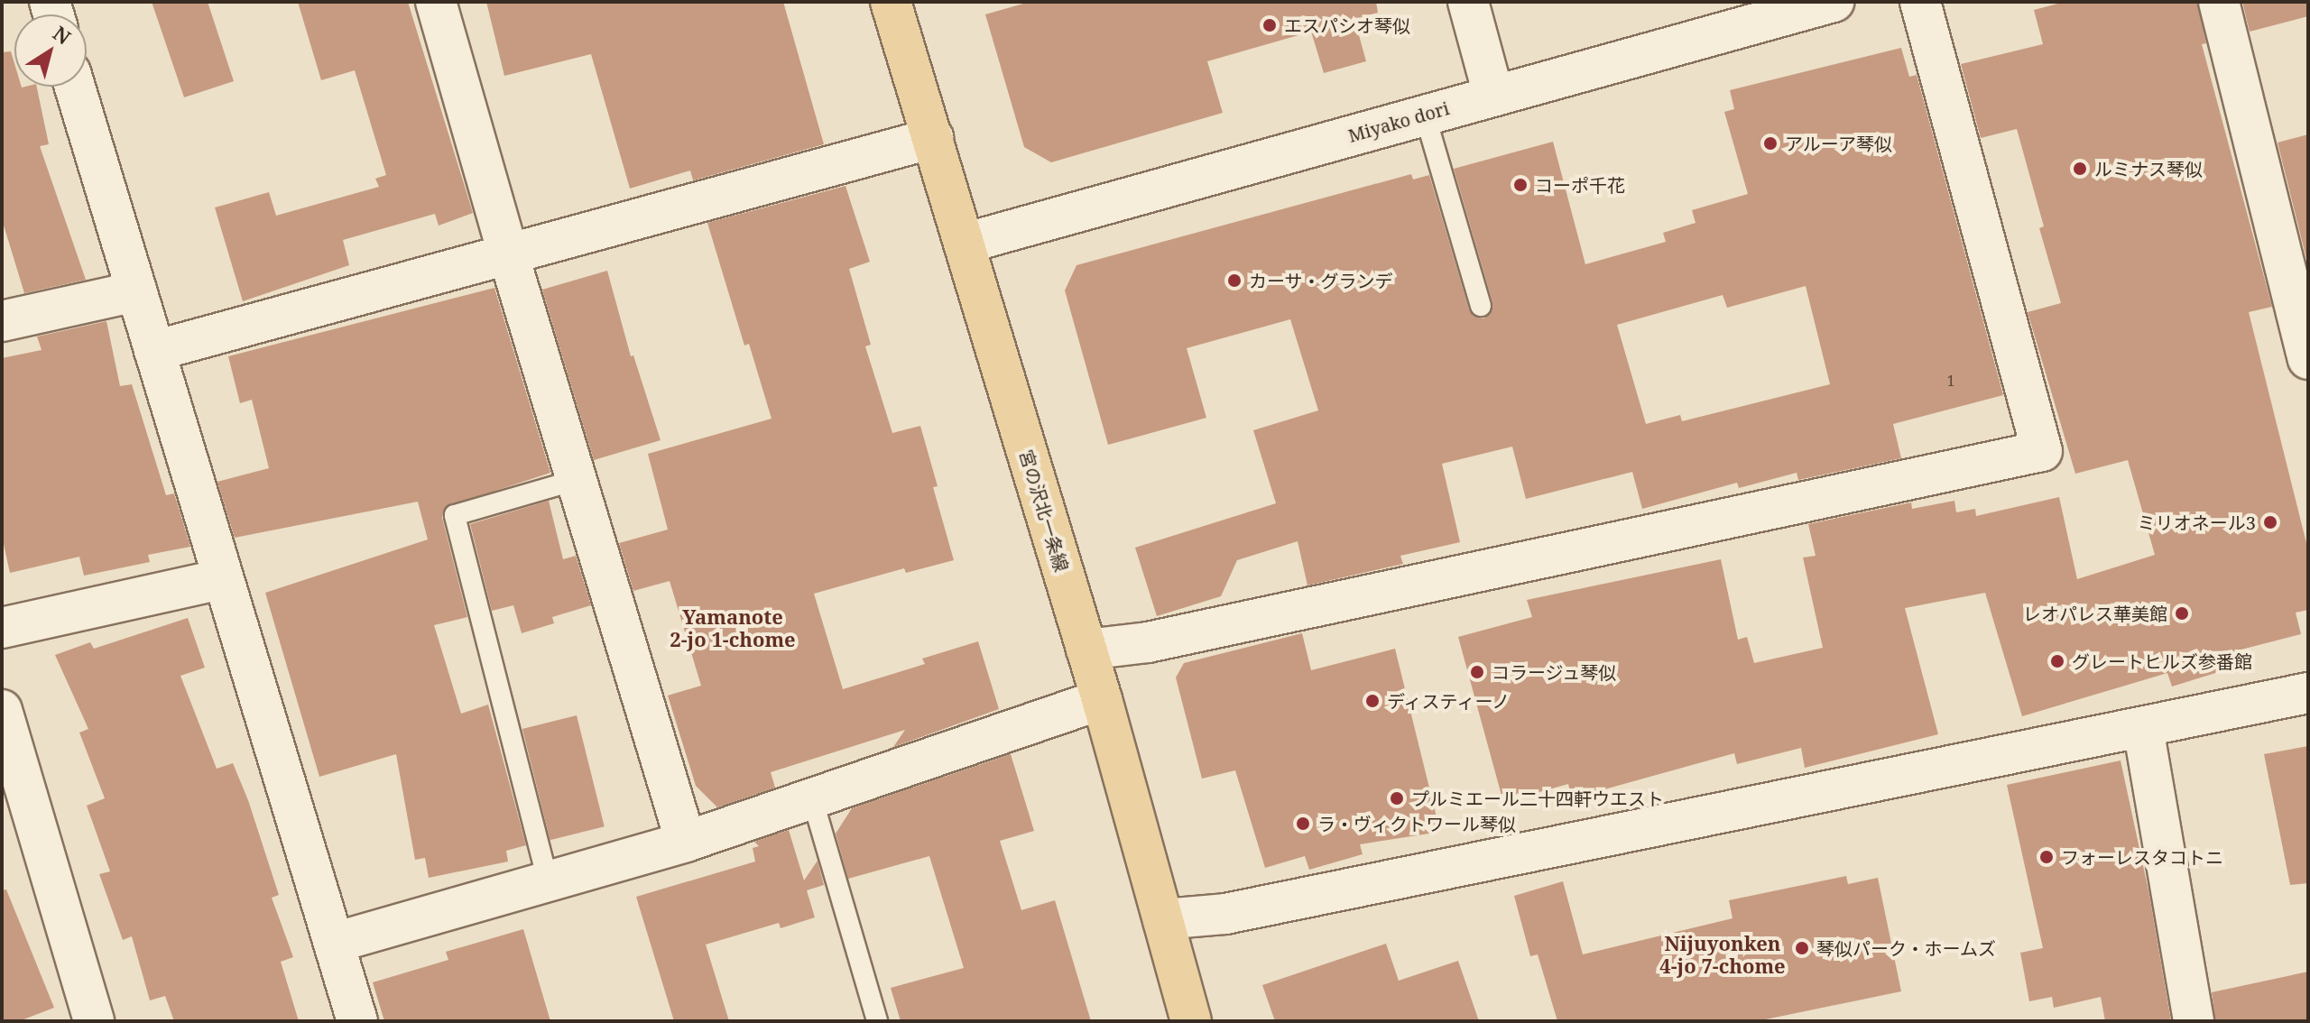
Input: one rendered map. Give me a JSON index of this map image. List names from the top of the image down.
{
  "streets": {
    "main road": ["宮の沢北一条線"],
    "street": ["Miyako dori"]
  },
  "crossings": [
    ["Miyako dori", "宮の沢北一条線"]
  ],
  "districts": ["Yamanote 2-jo 1-chome", "Nijuyonken 4-jo 7-chome"],
  "places": [
    "エスパシオ琴似",
    "アルーア琴似",
    "ルミナス琴似",
    "コーポ千花",
    "カーサ・グランデ",
    "ミリオネール3",
    "レオパレス華美館",
    "グレートヒルズ参番館",
    "コラージュ琴似",
    "ディスティーノ",
    "プルミエール二十四軒ウエスト",
    "ラ・ヴィクトワール琴似",
    "フォーレスタコトニ",
    "琴似パーク・ホームズ"
  ],
  "house_numbers": ["1"],
  "north": "top right"
}
